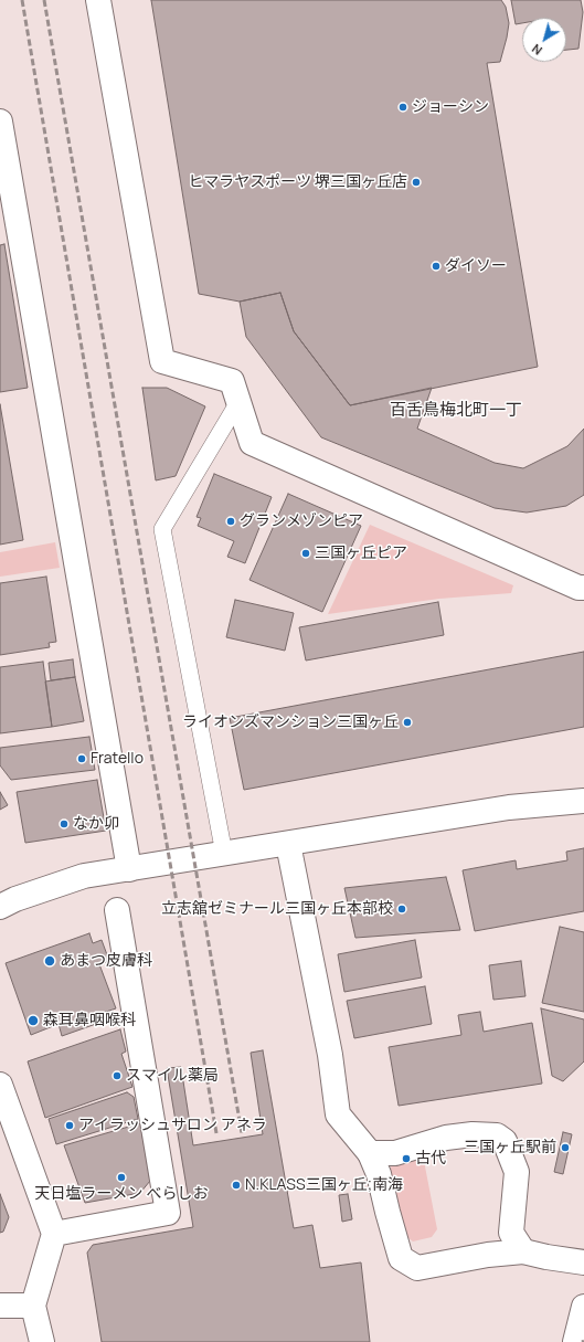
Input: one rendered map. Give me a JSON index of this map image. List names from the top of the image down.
{
  "districts": ["百舌鳥梅北町一丁"],
  "places": [
    "ジョーシン",
    "ヒマラヤスポーツ 堺三国ヶ丘店",
    "ダイソー",
    "グランメゾンピア",
    "三国ヶ丘ピア",
    "ライオンズマンション三国ヶ丘",
    "Fratello",
    "なか卯",
    "立志舘ゼミナール三国ヶ丘本部校",
    "あまつ皮膚科",
    "森耳鼻咽喉科",
    "スマイル薬局",
    "アイラッシュサロン アネラ",
    "三国ヶ丘駅前",
    "古代",
    "天日塩ラーメン べらしお",
    "N.KLASS三国ヶ丘;南海"
  ],
  "north": "bottom left"
}
